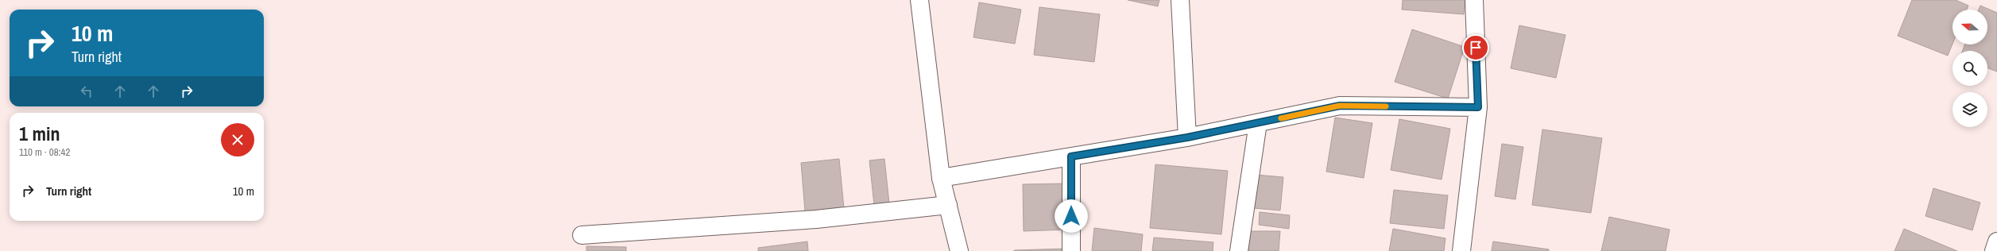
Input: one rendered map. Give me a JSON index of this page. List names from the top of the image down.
{
  "north": "left",
  "page": {
    "turn": ["10 m", "Turn right"],
    "heading": ["1 min", "110 m · 08:42"],
    "list": [
      {
        "name": "Turn right",
        "value": "10 m"
      }
    ]
  }
}
